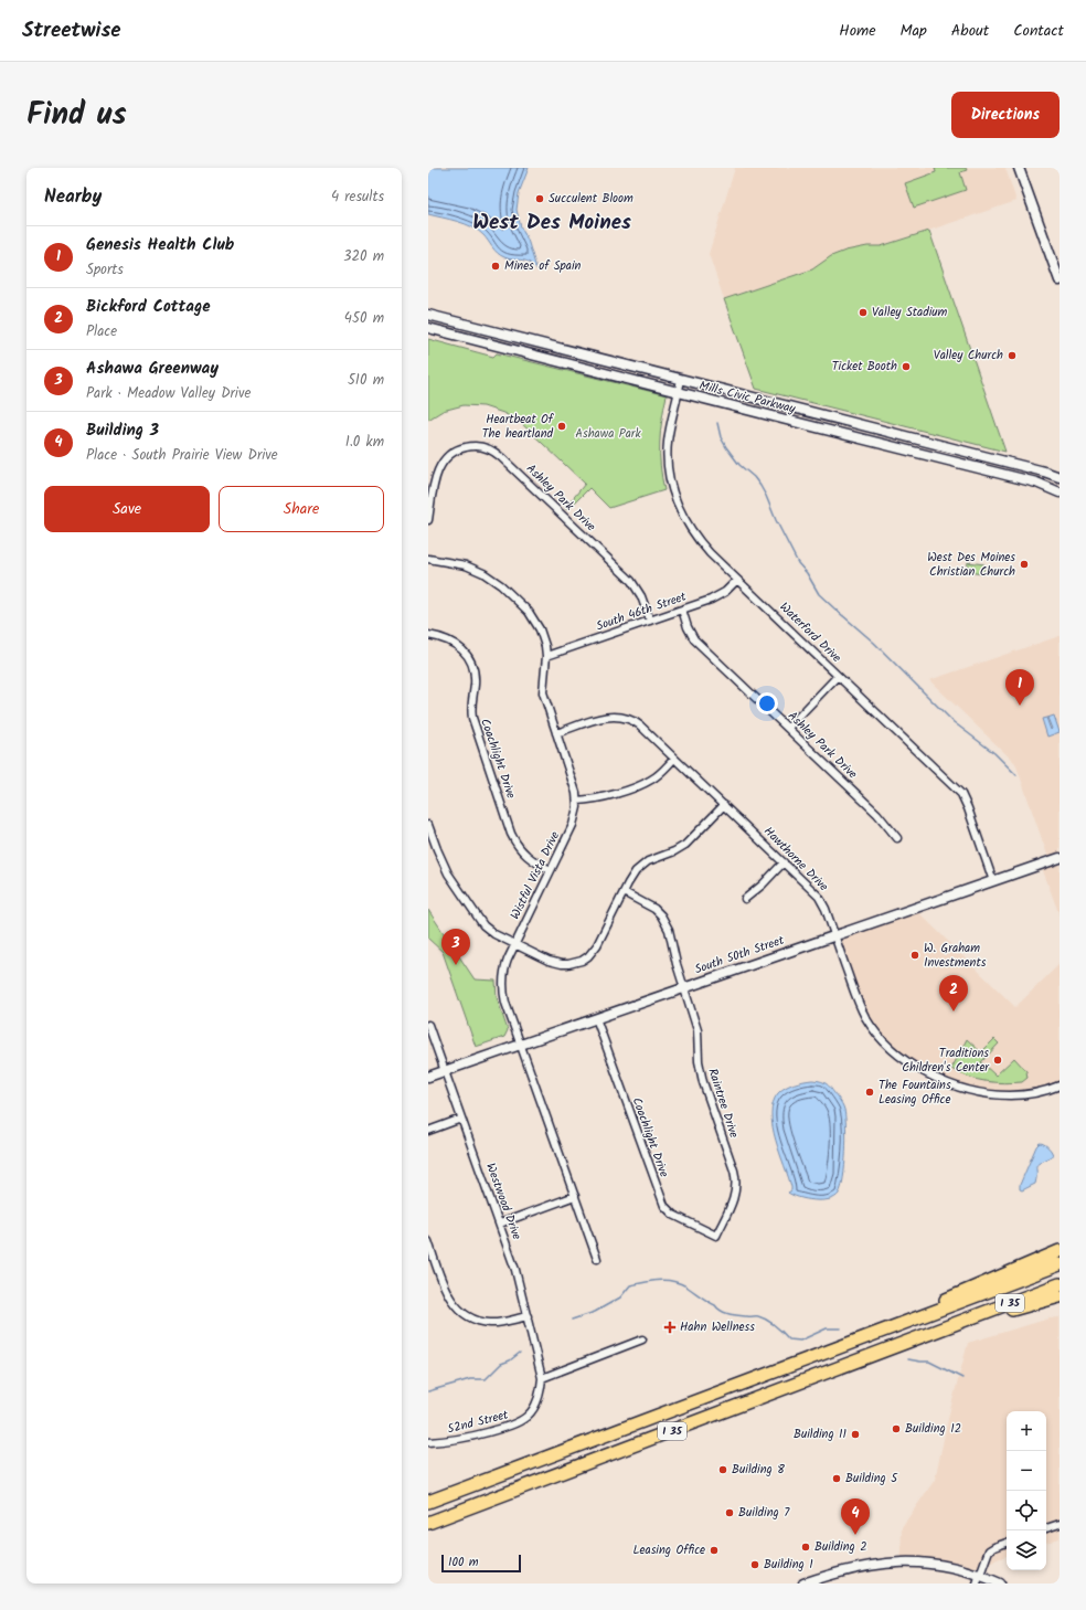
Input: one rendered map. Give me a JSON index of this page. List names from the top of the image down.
{
  "streets": {
    "highway": ["I 35"],
    "main road": ["Mills Civic Parkway", "South 50th Street"],
    "street": [
      "Ashley Park Drive",
      "South 46th Street",
      "Waterford Drive",
      "Coachlight Drive",
      "Hawthorne Drive",
      "Wistful Vista Drive",
      "Raintree Drive",
      "Westwood Drive",
      "52nd Street"
    ]
  },
  "crossings": [
    ["Mills Civic Parkway", "Waterford Drive"],
    ["Ashley Park Drive", "South 46th Street"],
    ["South 46th Street", "Waterford Drive"],
    ["South 46th Street", "Wistful Vista Drive"],
    ["Waterford Drive", "South 50th Street"],
    ["Coachlight Drive", "Wistful Vista Drive"],
    ["Coachlight Drive", "South 50th Street"],
    ["Coachlight Drive", "Raintree Drive"],
    ["Hawthorne Drive", "Wistful Vista Drive"],
    ["Hawthorne Drive", "South 50th Street"],
    ["Wistful Vista Drive", "South 50th Street"],
    ["South 50th Street", "Raintree Drive"],
    ["South 50th Street", "Westwood Drive"],
    ["Westwood Drive", "52nd Street"]
  ],
  "districts": ["West Des Moines"],
  "parks": ["Ashawa Park"],
  "places": {
    "other": [
      "Succulent Bloom",
      "Mines of Spain",
      "Valley Stadium",
      "Valley Church",
      "Ticket Booth",
      "Heartbeat Of The heartland",
      "West Des Moines Christian Church",
      "W. Graham Investments",
      "Traditions Children's Center",
      "The Fountains Leasing Office",
      "Building 12",
      "Building 11",
      "Building 8",
      "Building 5",
      "Building 7",
      "Building 2",
      "Leasing Office",
      "Building 1"
    ],
    "health": ["Hahn Wellness"]
  },
  "scale_bar": "100 m",
  "page": {
    "header": "Streetwise",
    "nav": [
      "Home",
      "Map",
      "About",
      "Contact"
    ],
    "title": "Find us",
    "buttons": [
      "Directions",
      ["Save", "Share"]
    ],
    "heading": ["Nearby", "4 results"],
    "list": [
      {
        "mark": "1",
        "name": "Genesis Health Club",
        "note": "Sports",
        "value": "320 m"
      },
      {
        "mark": "2",
        "name": "Bickford Cottage",
        "note": "Place",
        "value": "450 m"
      },
      {
        "mark": "3",
        "name": "Ashawa Greenway",
        "note": "Park · Meadow Valley Drive",
        "value": "510 m"
      },
      {
        "mark": "4",
        "name": "Building 3",
        "note": "Place · South Prairie View Drive",
        "value": "1.0 km"
      }
    ],
    "pins": [
      "1",
      "3",
      "2",
      "4"
    ],
    "map_buttons": ["+", "−"],
    "scale": "100 m"
  }
}
